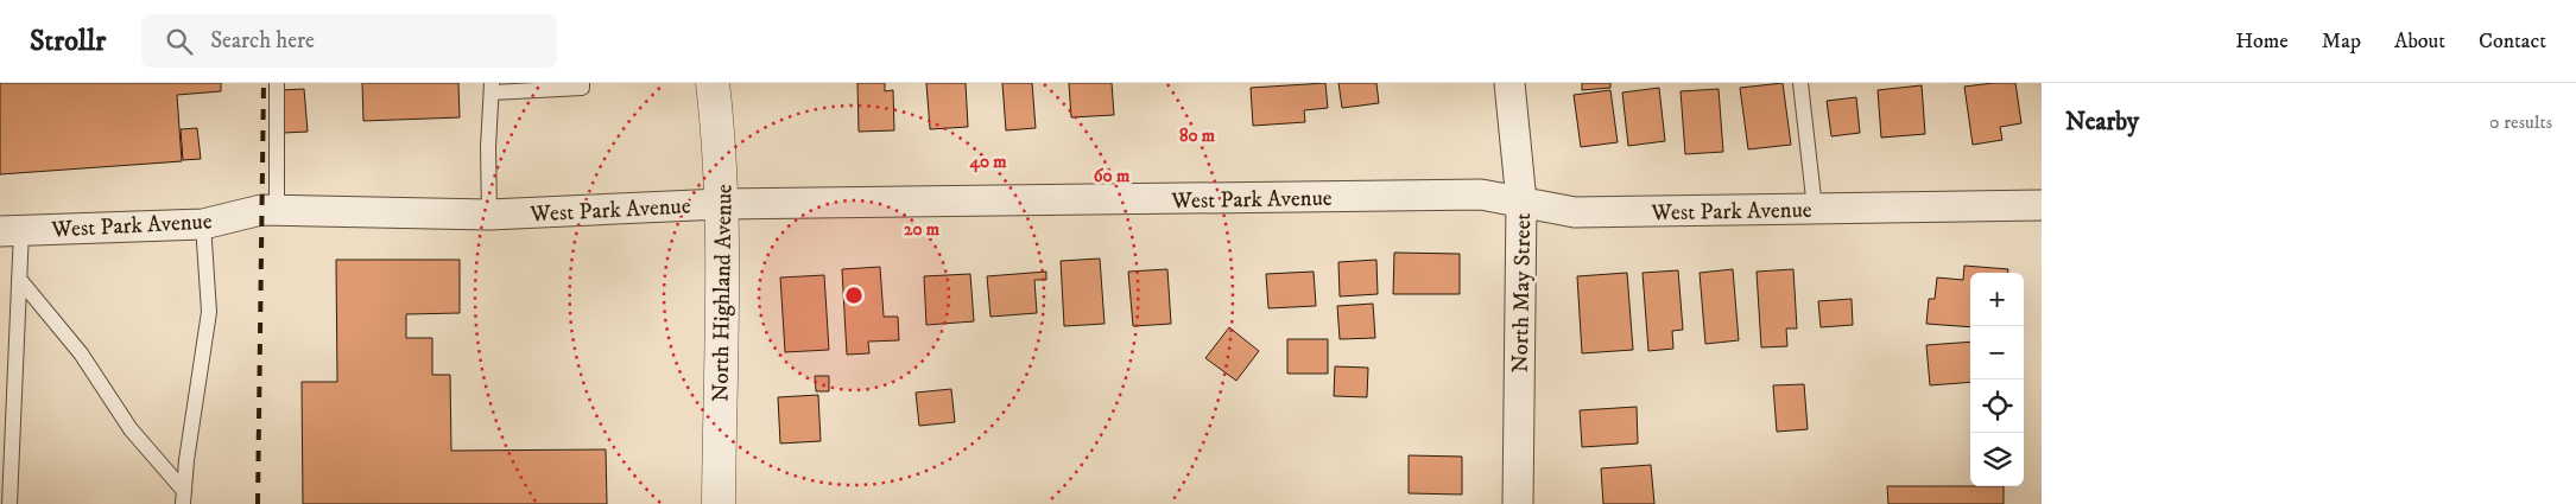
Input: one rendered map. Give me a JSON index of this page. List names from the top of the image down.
{
  "streets": {
    "street": ["West Park Avenue", "North Highland Avenue", "North May Street"]
  },
  "crossings": [
    ["West Park Avenue", "North Highland Avenue"],
    ["West Park Avenue", "North May Street"]
  ],
  "page": {
    "header": "Strollr",
    "search": "Search here",
    "nav": [
      "Home",
      "Map",
      "About",
      "Contact"
    ],
    "heading": ["Nearby", "0 results"],
    "map_buttons": ["+", "−"]
  },
  "rings": [
    "80 m",
    "40 m",
    "60 m",
    "20 m"
  ]
}
